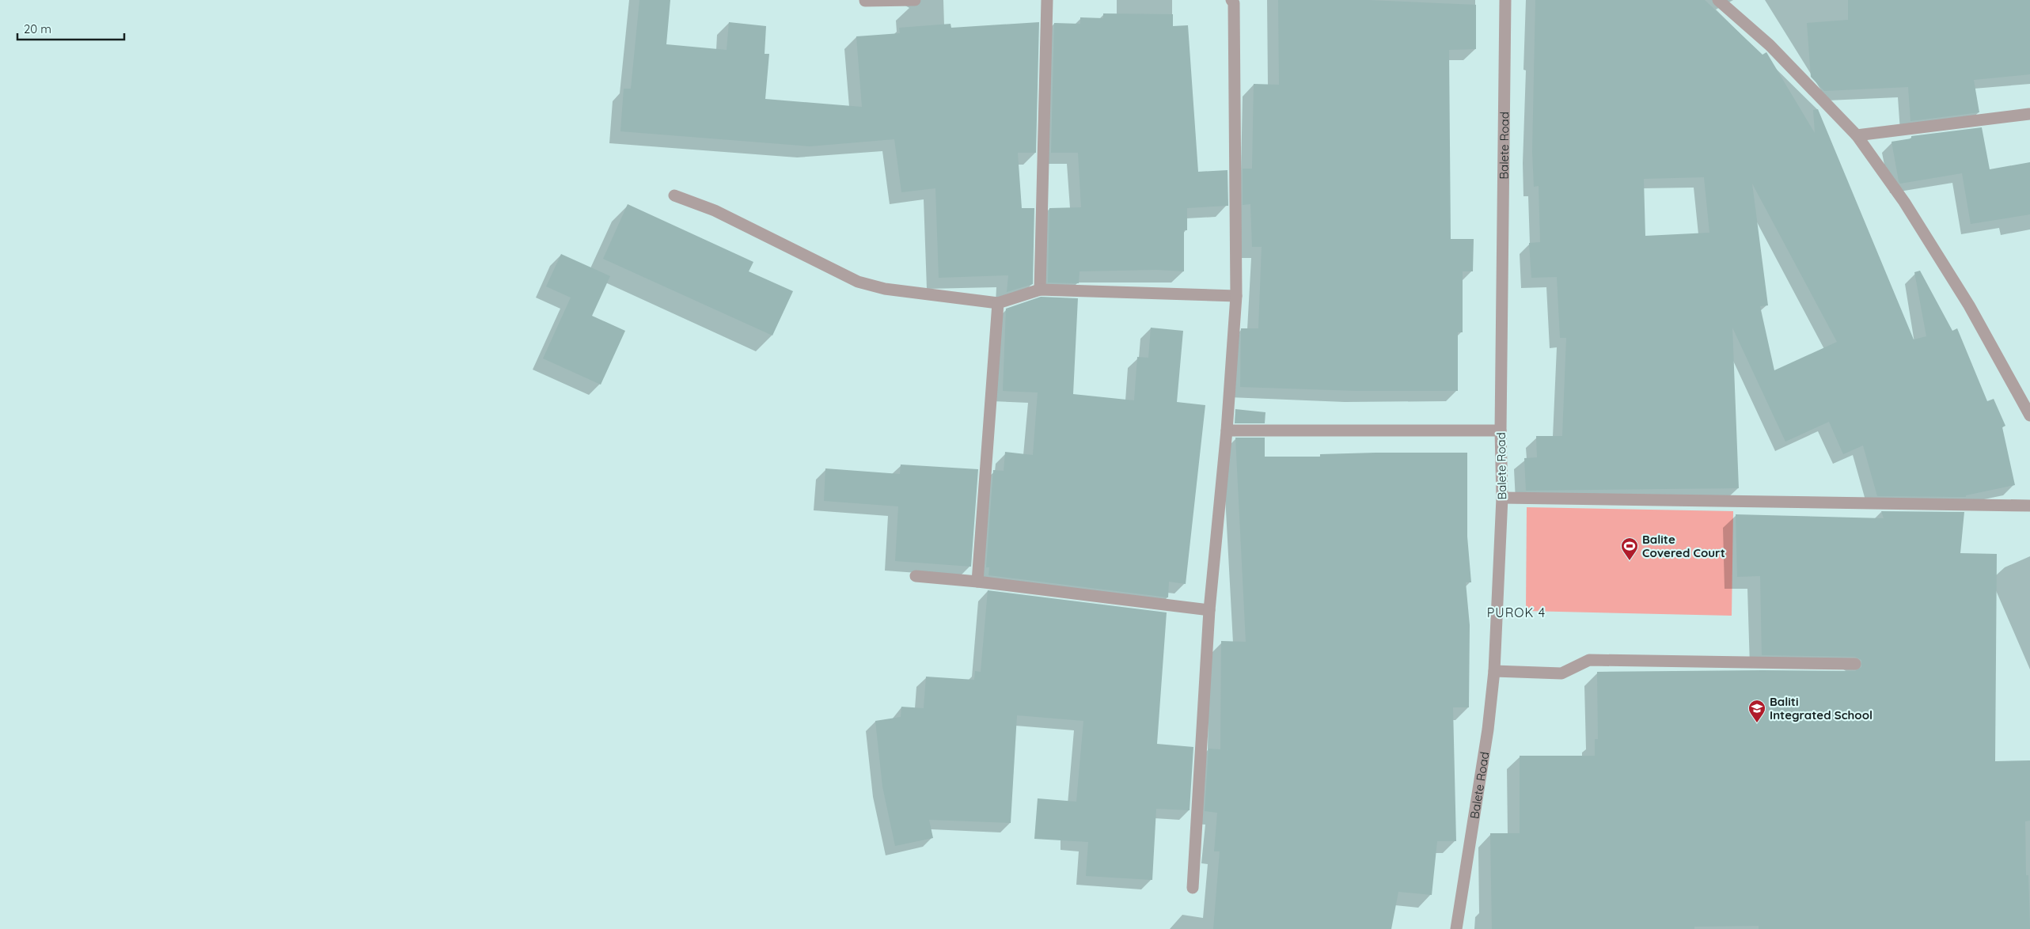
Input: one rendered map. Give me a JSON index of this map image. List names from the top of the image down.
{
  "streets": {
    "street": ["Balete Road"]
  },
  "districts": ["PUROK 4"],
  "places": {
    "sports": ["Balite Covered Court"],
    "school or university": ["Baliti Integrated School"]
  },
  "scale_bar": "20 m"
}
